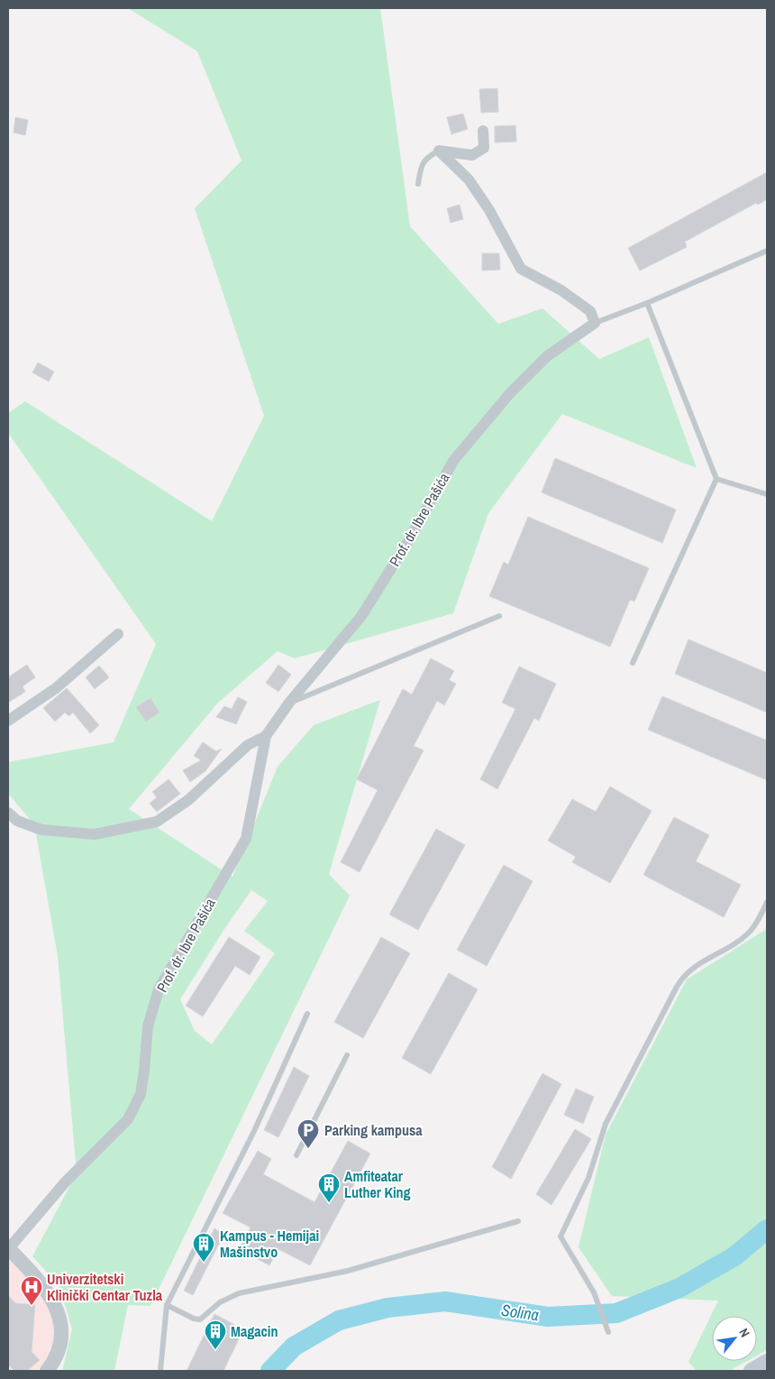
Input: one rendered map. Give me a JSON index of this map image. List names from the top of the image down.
{
  "streets": {
    "street": ["Prof. dr. Ibre Pašića"]
  },
  "water": ["Solina"],
  "places": {
    "parking": ["Parking kampusa"],
    "building": ["Amfiteatar Luther King", "Kampus - Hemijai Mašinstvo", "Magacin"],
    "hospital": ["Univerzitetski Klinički Centar Tuzla"]
  },
  "north": "top right"
}
